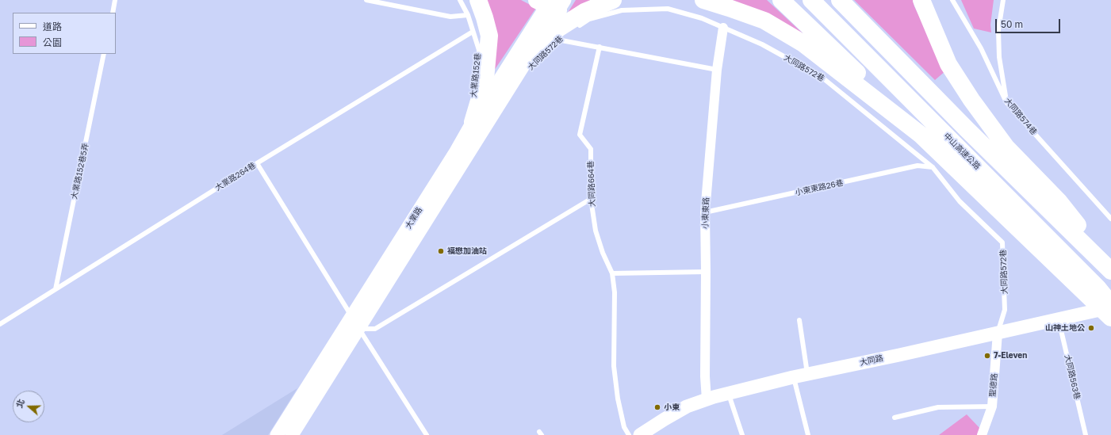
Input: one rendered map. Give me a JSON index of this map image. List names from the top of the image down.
{
  "streets": {
    "highway": ["中山高速公路"],
    "main road": ["大業路", "大同路"],
    "street": ["小東東路", "聖德路"],
    "lane": [
      "大同路572巷",
      "大業路152巷",
      "大同路574巷",
      "大業路152巷5弄",
      "大業路264巷",
      "大同路664巷",
      "小東東路26巷",
      "大同路563巷"
    ]
  },
  "crossings": [
    ["大同路572巷", "小東東路26巷"],
    ["大同路572巷", "小東東路"],
    ["大同路572巷", "大同路"],
    ["大同路572巷", "聖德路"],
    ["大業路152巷", "大業路264巷"],
    ["大業路152巷5弄", "大業路264巷"],
    ["小東東路26巷", "小東東路"],
    ["小東東路", "大同路"],
    ["大同路", "大同路563巷"],
    ["大同路", "聖德路"]
  ],
  "places": [
    "福懋加油站",
    "山神土地公",
    "7-Eleven",
    "小東"
  ],
  "legend": ["道路", "公園"],
  "scale_bar": "50 m",
  "north": "left"
}
